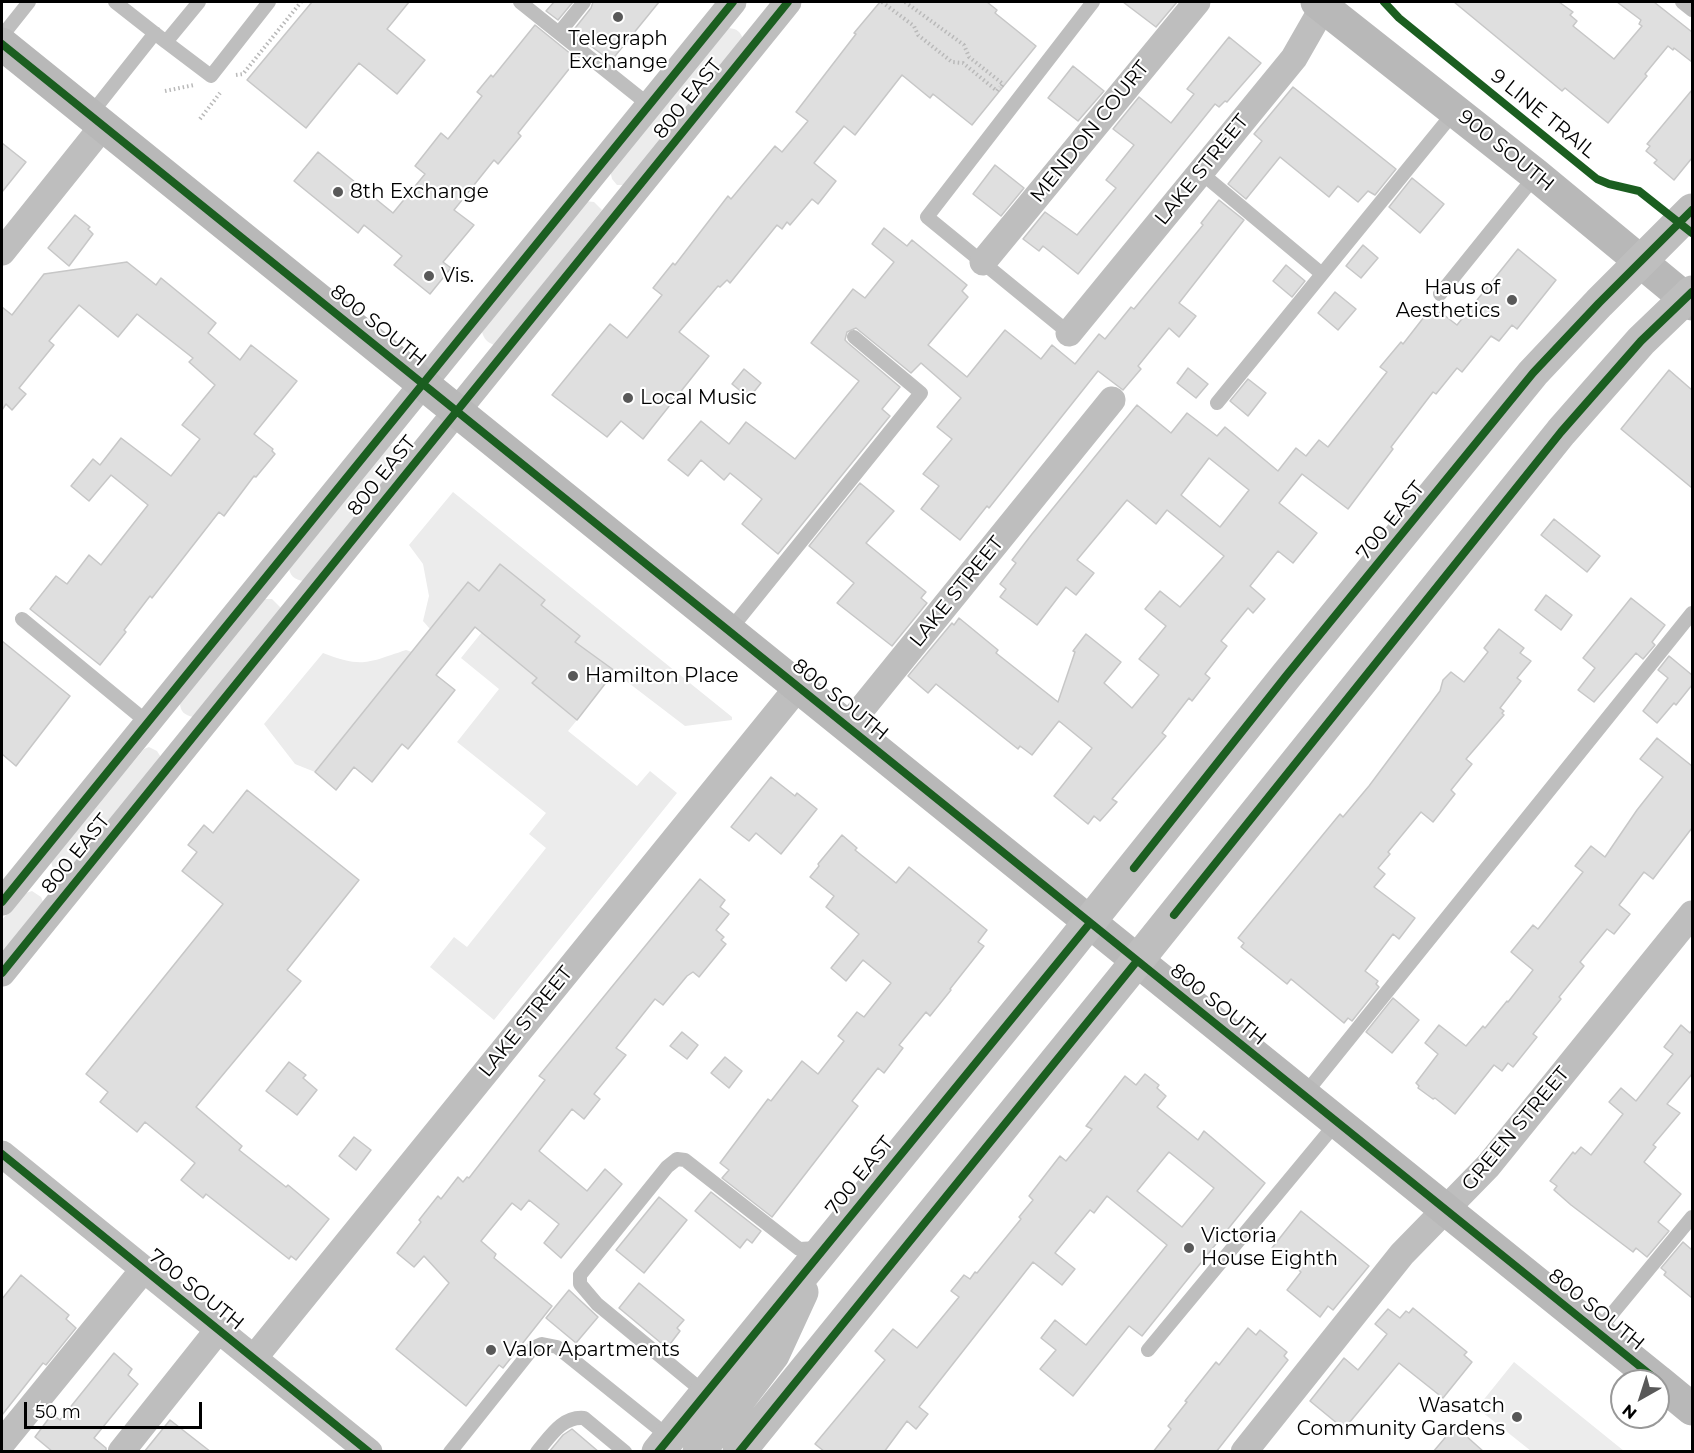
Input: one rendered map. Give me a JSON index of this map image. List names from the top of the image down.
{
  "streets": {
    "main road": ["900 SOUTH", "800 SOUTH", "700 EAST"],
    "street": [
      "800 EAST",
      "MENDON COURT",
      "LAKE STREET",
      "GREEN STREET",
      "700 SOUTH"
    ],
    "cycle path": ["9 LINE TRAIL"]
  },
  "crossings": [
    ["800 EAST", "800 SOUTH"],
    ["900 SOUTH", "LAKE STREET"],
    ["900 SOUTH", "700 EAST"],
    ["LAKE STREET", "800 SOUTH"],
    ["LAKE STREET", "700 SOUTH"],
    ["800 SOUTH", "700 EAST"],
    ["800 SOUTH", "GREEN STREET"]
  ],
  "places": [
    "Telegraph Exchange",
    "8th Exchange",
    "Vis.",
    "Haus of Aesthetics",
    "Local Music",
    "Hamilton Place",
    "Victoria House Eighth",
    "Valor Apartments",
    "Wasatch Community Gardens"
  ],
  "scale_bar": "50 m",
  "north": "bottom left"
}
